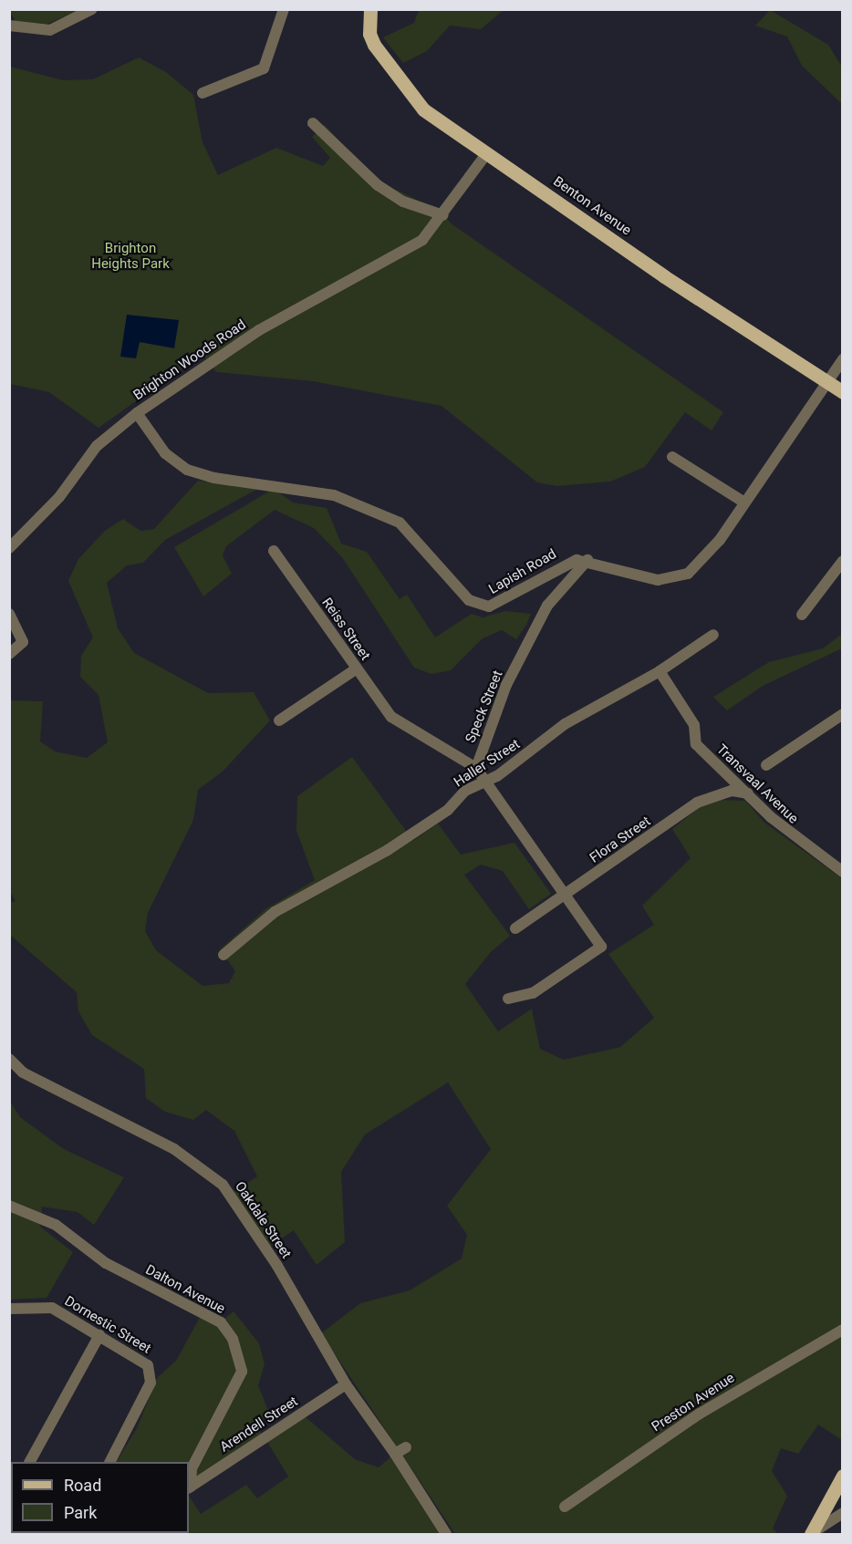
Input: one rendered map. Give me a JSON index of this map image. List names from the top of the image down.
{
  "streets": {
    "main road": ["Benton Avenue"],
    "street": [
      "Brighton Woods Road",
      "Lapish Road",
      "Reiss Street",
      "Speck Street",
      "Haller Street",
      "Transvaal Avenue",
      "Flora Street",
      "Oakdale Street",
      "Dalton Avenue",
      "Dornestic Street",
      "Preston Avenue",
      "Arendell Street"
    ]
  },
  "crossings": [
    ["Benton Avenue", "Brighton Woods Road"],
    ["Benton Avenue", "Lapish Road"],
    ["Brighton Woods Road", "Lapish Road"],
    ["Lapish Road", "Speck Street"],
    ["Reiss Street", "Speck Street"],
    ["Haller Street", "Transvaal Avenue"],
    ["Transvaal Avenue", "Flora Street"],
    ["Oakdale Street", "Arendell Street"],
    ["Dalton Avenue", "Arendell Street"]
  ],
  "parks": ["Brighton Heights Park"],
  "legend": ["Road", "Park"]
}
